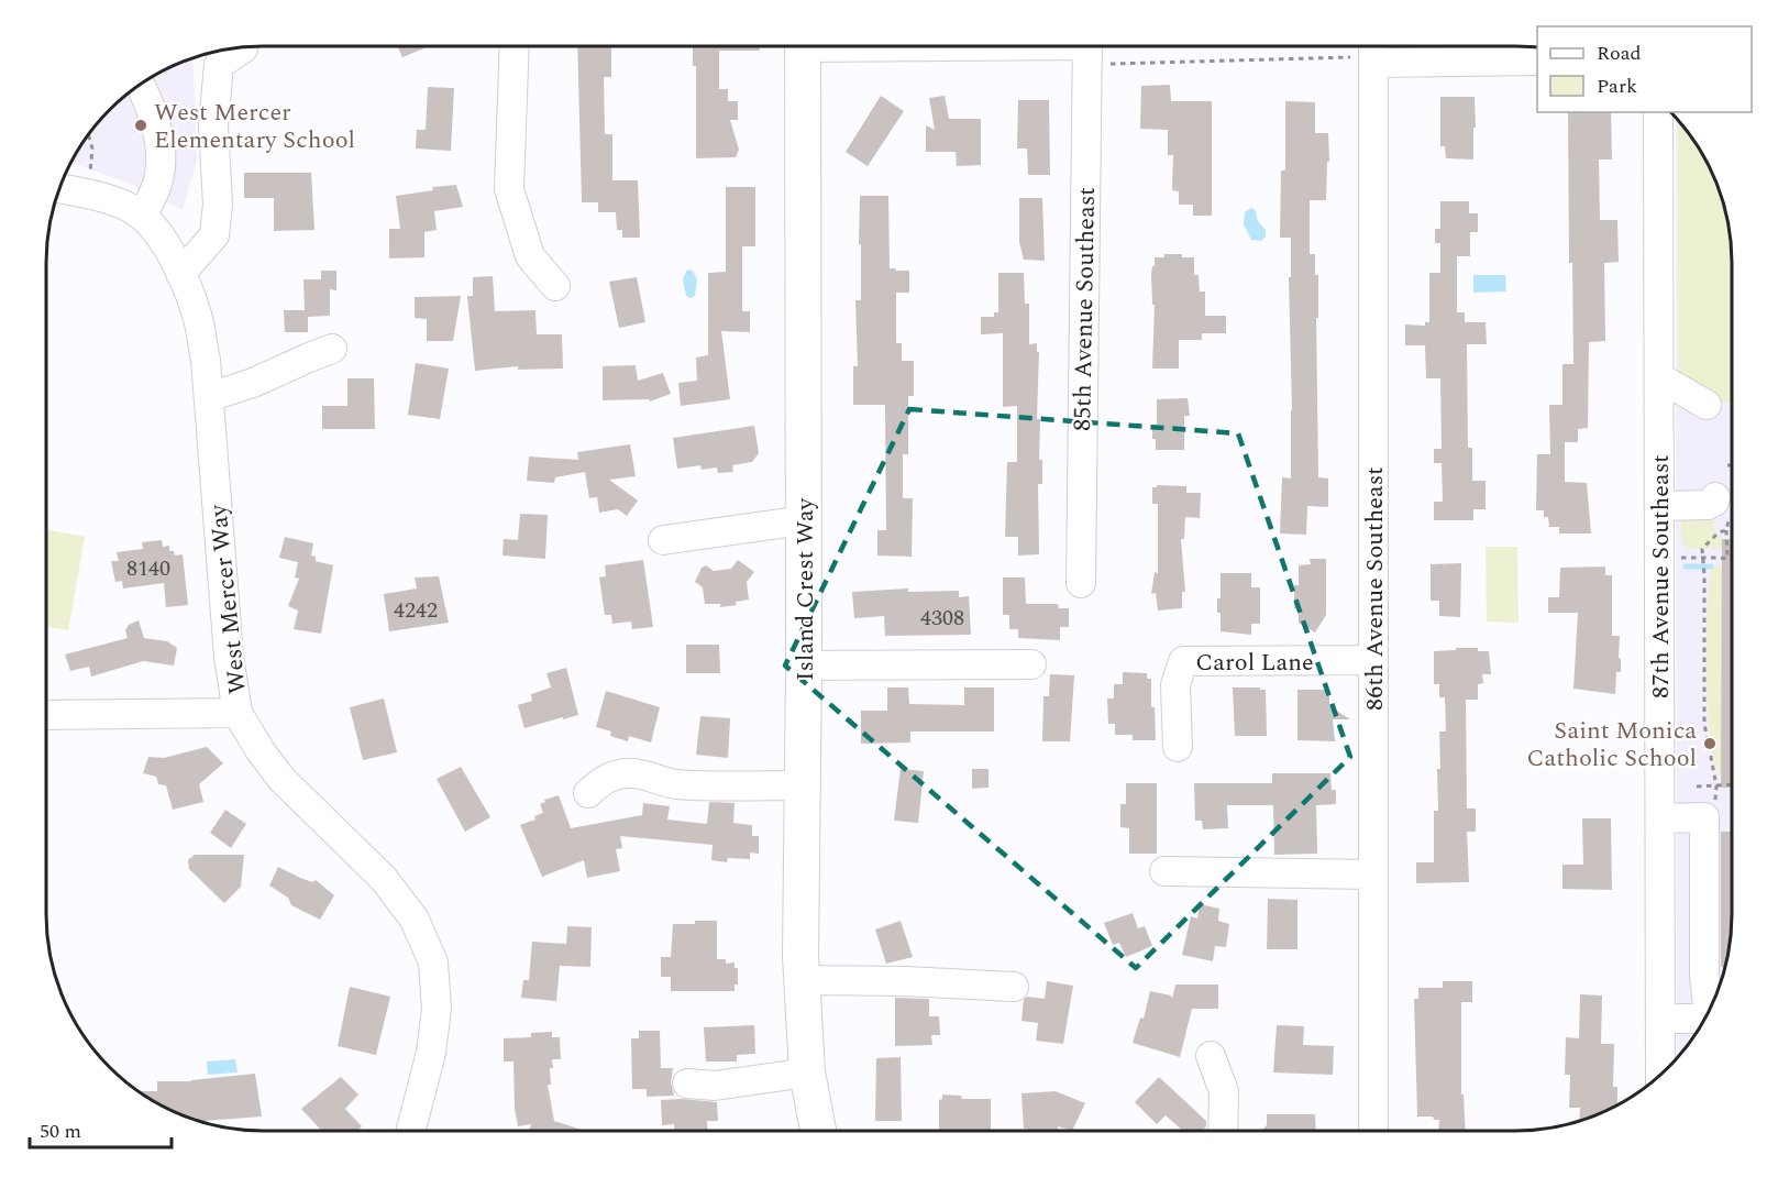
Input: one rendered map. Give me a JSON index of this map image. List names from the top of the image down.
{
  "streets": {
    "main road": ["Island Crest Way"],
    "street": [
      "85th Avenue Southeast",
      "87th Avenue Southeast",
      "86th Avenue Southeast",
      "West Mercer Way",
      "Carol Lane"
    ]
  },
  "crossings": [
    ["86th Avenue Southeast", "Carol Lane"]
  ],
  "places": ["West Mercer Elementary School", "Saint Monica Catholic School"],
  "house_numbers": ["8140", "4242", "4308"],
  "legend": ["Road", "Park"],
  "scale_bar": "50 m"
}
